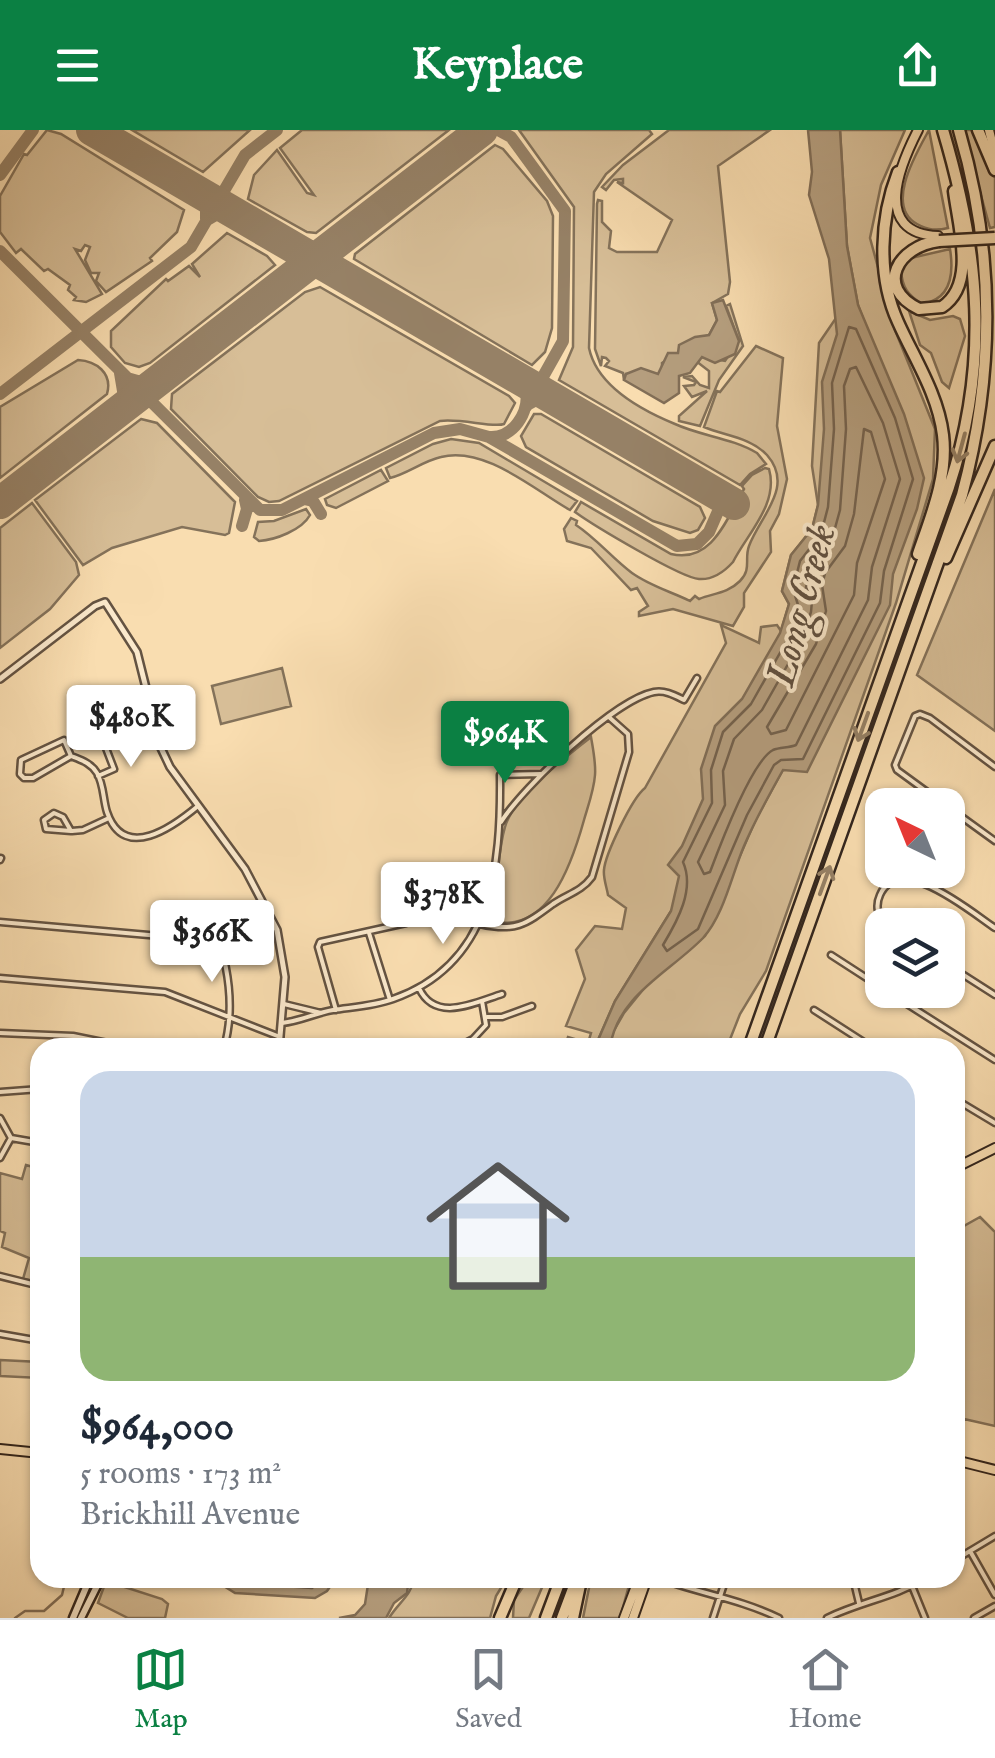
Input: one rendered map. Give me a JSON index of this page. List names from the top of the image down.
{
  "water": ["Long Creek"],
  "north": "top left",
  "page": {
    "header": "Keyplace",
    "price": [
      "$480K",
      "$964K",
      "$378K",
      "$366K"
    ],
    "list": [
      {
        "name": "$964,000",
        "note": "5 rooms · 173 m² · Brickhill Avenue"
      }
    ],
    "tabs": ["Map", "Saved", "Home"]
  }
}
